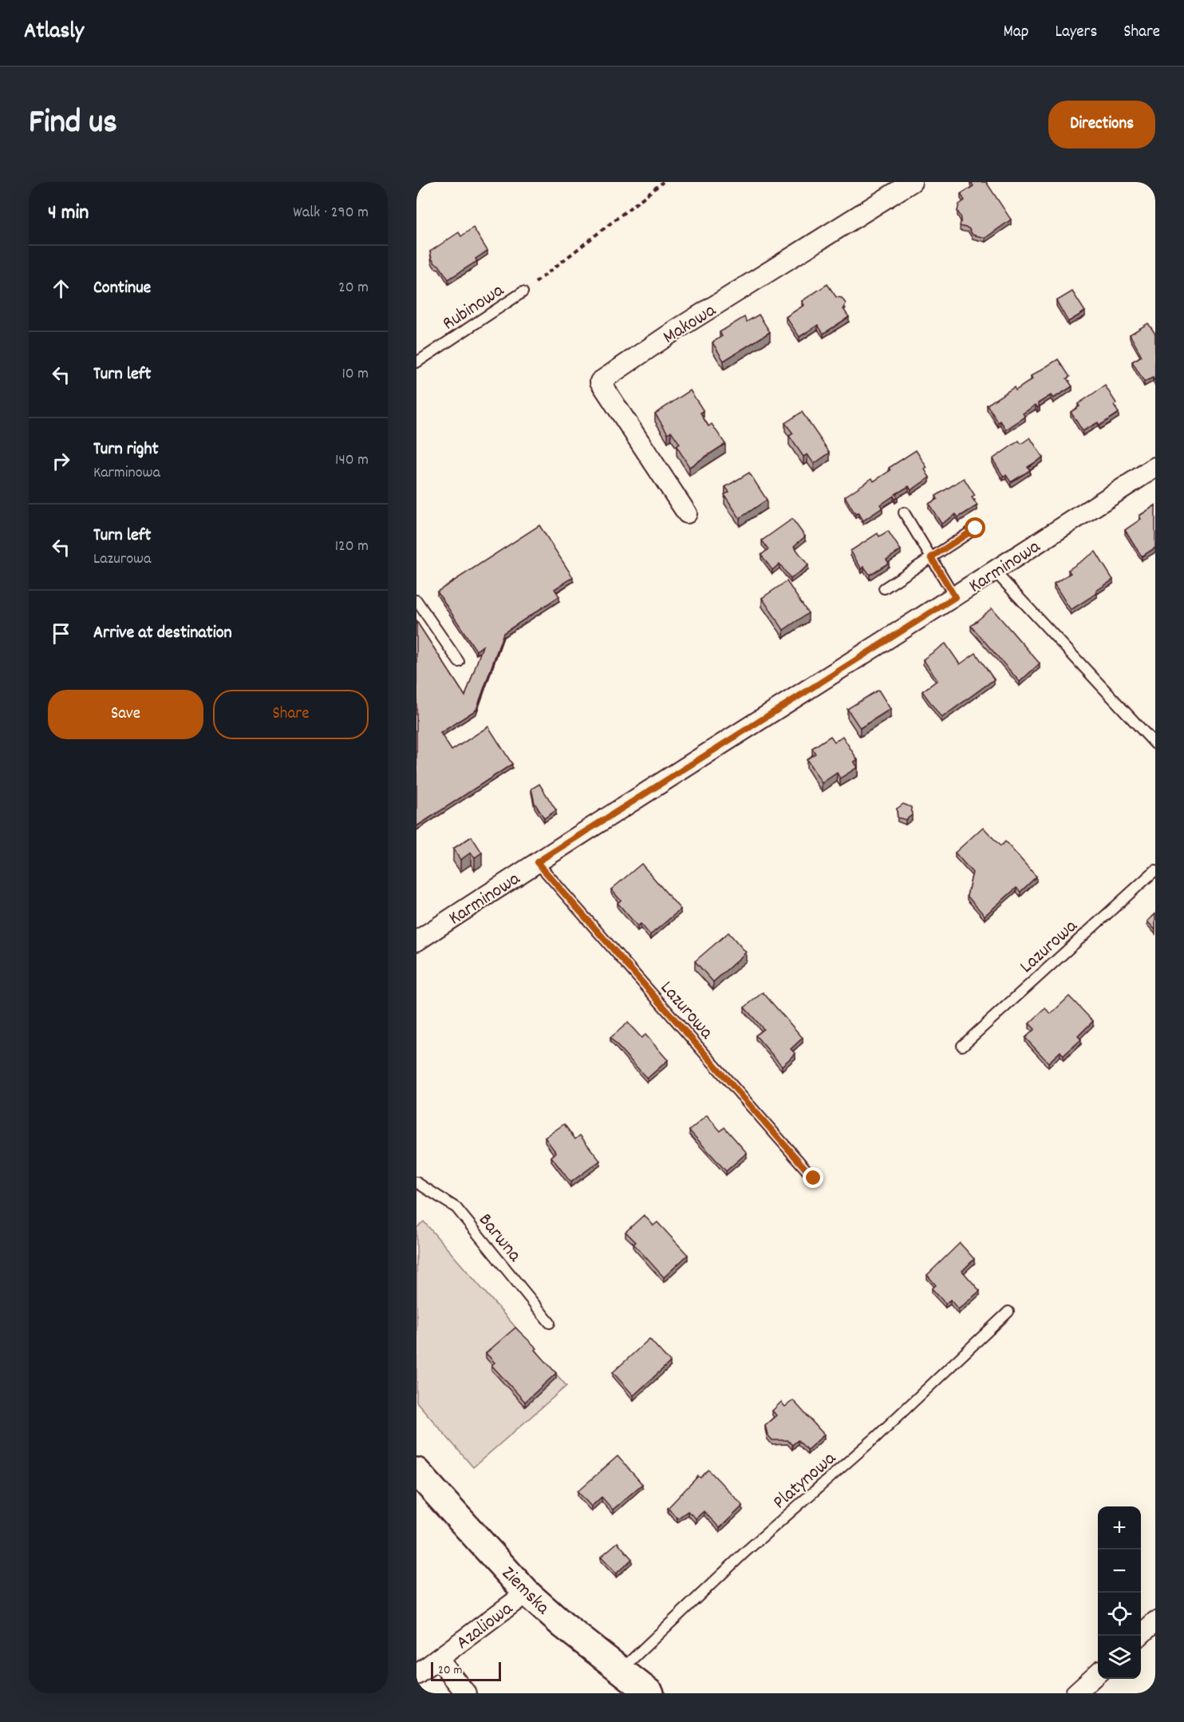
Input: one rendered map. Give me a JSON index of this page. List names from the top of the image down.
{
  "streets": {
    "street": [
      "Makowa",
      "Karminowa",
      "Ziemska",
      "Azaliowa"
    ],
    "lane": [
      "Rubinowa",
      "Lazurowa",
      "Barwna",
      "Platynowa"
    ]
  },
  "crossings": [
    ["Karminowa", "Lazurowa"],
    ["Platynowa", "Ziemska"],
    ["Ziemska", "Azaliowa"]
  ],
  "scale_bar": "20 m",
  "page": {
    "header": "Atlasly",
    "nav": ["Map", "Layers", "Share"],
    "title": "Find us",
    "buttons": [
      "Directions",
      ["Save", "Share"]
    ],
    "heading": ["4 min", "Walk · 290 m"],
    "list": [
      ["Continue", "20 m"],
      ["Turn left", "10 m"],
      ["Turn right", "Karminowa", "140 m"],
      ["Turn left", "Lazurowa", "120 m"],
      "Arrive at destination"
    ],
    "map_buttons": ["+", "−"],
    "scale": "20 m"
  }
}
